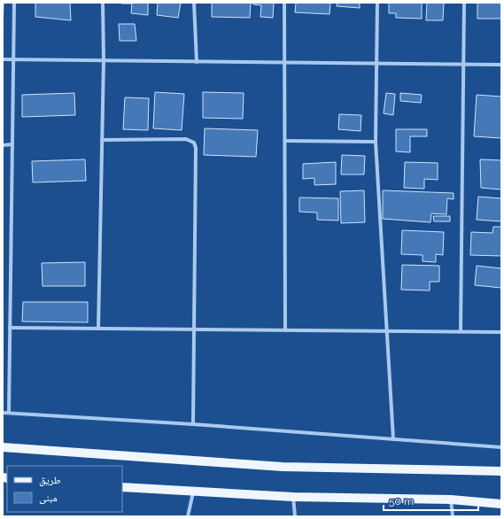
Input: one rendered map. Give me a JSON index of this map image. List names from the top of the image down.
{
  "legend": ["طريق", "مبنى"],
  "scale_bar": "50 m"
}
